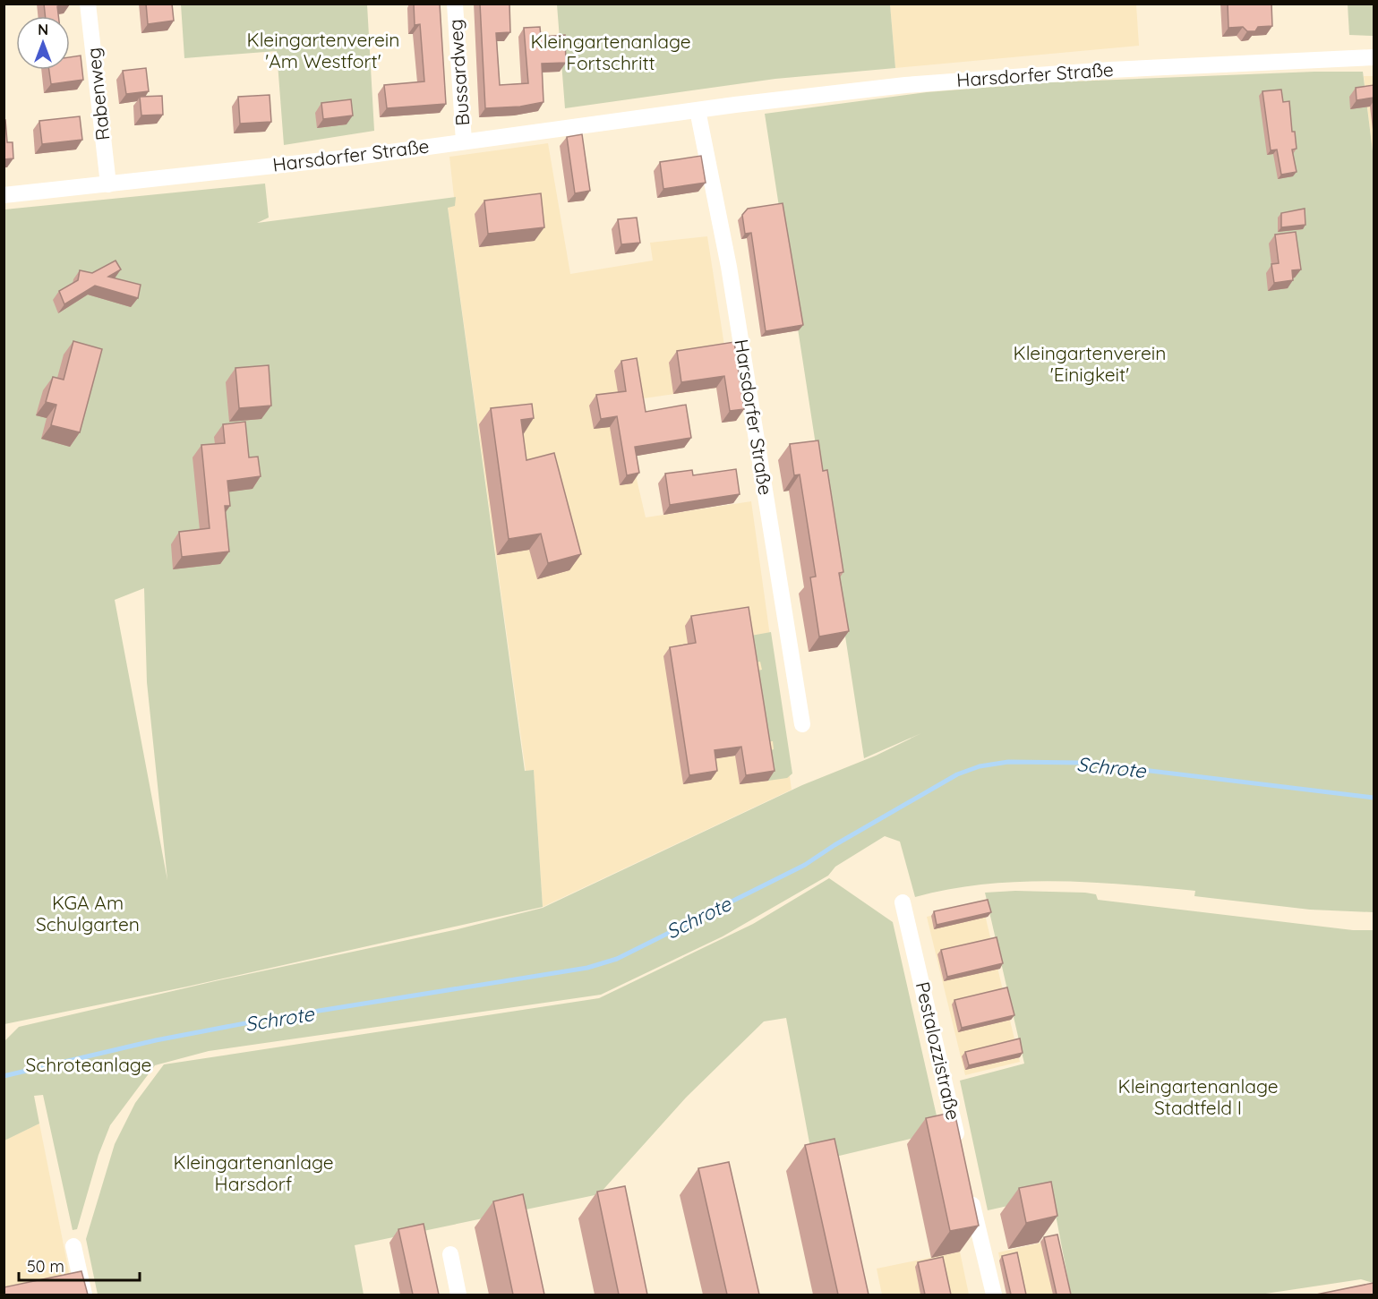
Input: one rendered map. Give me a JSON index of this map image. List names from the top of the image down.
{
  "streets": {
    "street": [
      "Bussardweg",
      "Harsdorfer Straße",
      "Rabenweg",
      "Pestalozzistraße"
    ]
  },
  "crossings": [
    ["Bussardweg", "Harsdorfer Straße"],
    ["Harsdorfer Straße", "Rabenweg"]
  ],
  "water": ["Schrote"],
  "parks": [
    "Kleingartenverein 'Am Westfort'",
    "Kleingartenanlage Fortschritt",
    "Kleingartenverein 'Einigkeit'",
    "KGA Am Schulgarten",
    "Schroteanlage",
    "Kleingartenanlage Stadtfeld I",
    "Kleingartenanlage Harsdorf"
  ],
  "scale_bar": "50 m",
  "north": "top"
}
